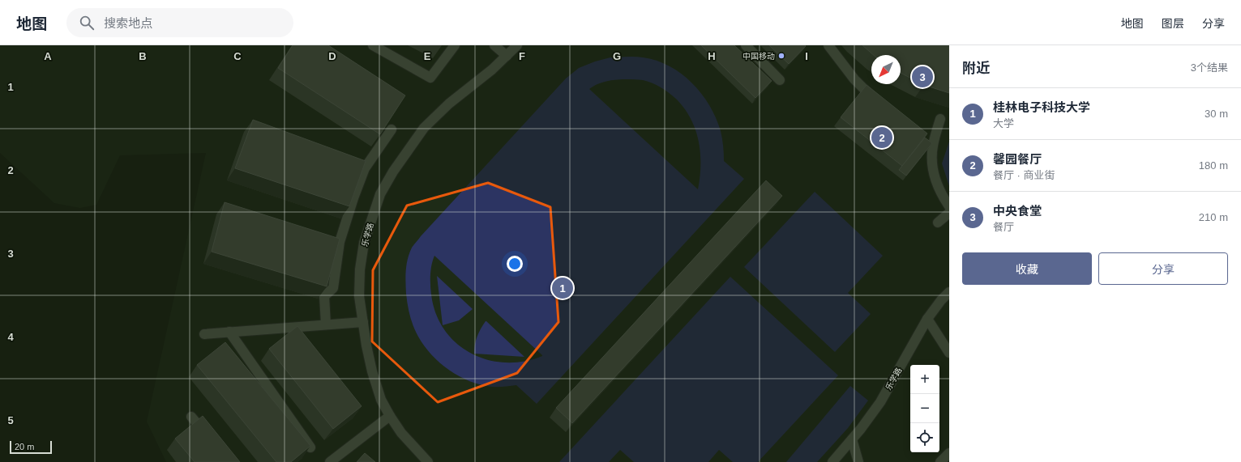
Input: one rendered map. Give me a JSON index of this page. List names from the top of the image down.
{
  "streets": {
    "street": ["乐学路"]
  },
  "places": ["中国移动"],
  "scale_bar": "20 m",
  "north": "bottom left",
  "page": {
    "header": "地图",
    "search": "搜索地点",
    "nav": ["地图", "图层", "分享"],
    "heading": ["附近", "3个结果"],
    "pins": ["3", "2", "1"],
    "list": [
      {
        "mark": "1",
        "name": "桂林电子科技大学",
        "note": "大学",
        "value": "30 m"
      },
      {
        "mark": "2",
        "name": "馨园餐厅",
        "note": "餐厅 · 商业街",
        "value": "180 m"
      },
      {
        "mark": "3",
        "name": "中央食堂",
        "note": "餐厅",
        "value": "210 m"
      }
    ],
    "buttons": ["收藏", "分享"],
    "map_buttons": ["+", "−"],
    "scale": "20 m"
  },
  "grid": {
    "columns": [
      "A",
      "B",
      "C",
      "D",
      "E",
      "F",
      "G",
      "H",
      "I"
    ],
    "rows": [
      "1",
      "2",
      "3",
      "4",
      "5"
    ]
  }
}
